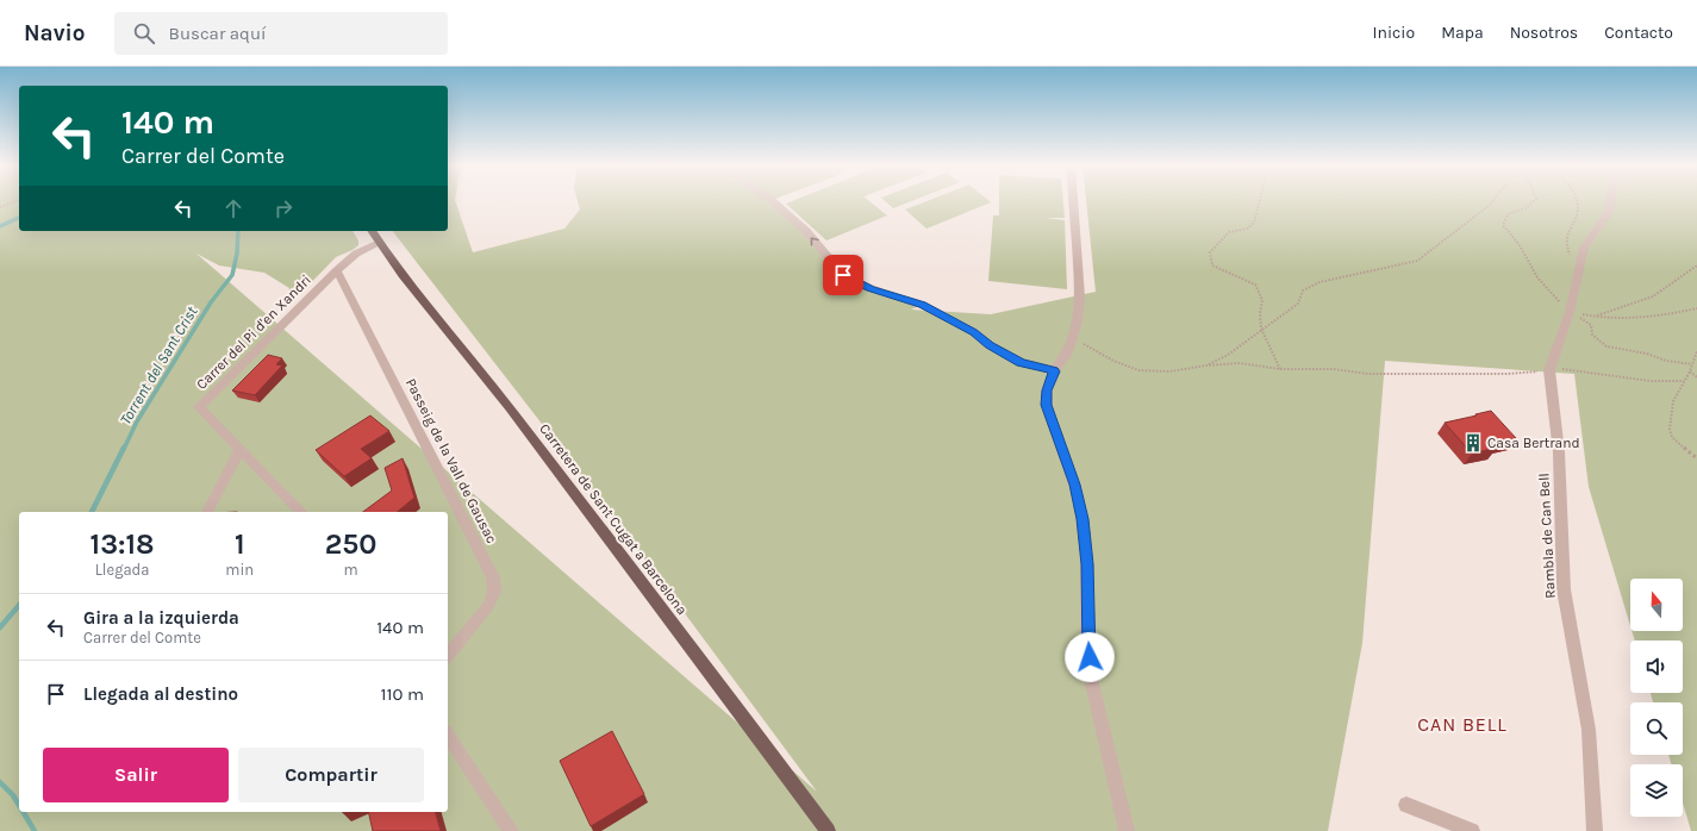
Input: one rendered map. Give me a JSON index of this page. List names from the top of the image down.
{
  "streets": {
    "main road": ["Carretera de Sant Cugat a Barcelona"],
    "street": ["Carrer del Pi d'en Xandri", "Passeig de la Vall de Gausac", "Rambla de Can Bell"]
  },
  "crossings": [
    ["Carrer del Pi d'en Xandri", "Passeig de la Vall de Gausac"],
    ["Carrer del Pi d'en Xandri", "Carretera de Sant Cugat a Barcelona"]
  ],
  "districts": ["CAN BELL"],
  "water": ["Torrent del Sant Crist"],
  "places": {
    "building": ["Casa Bertrand"]
  },
  "north": "top",
  "page": {
    "header": "Navio",
    "search": "Buscar aquí",
    "nav": [
      "Inicio",
      "Mapa",
      "Nosotros",
      "Contacto"
    ],
    "turn": ["140 m", "Carrer del Comte"],
    "eta": [
      "13:18",
      "Llegada",
      "1",
      "min",
      "250",
      "m"
    ],
    "list": [
      {
        "name": "Gira a la izquierda",
        "note": "Carrer del Comte",
        "value": "140 m"
      },
      {
        "name": "Llegada al destino",
        "value": "110 m"
      }
    ],
    "buttons": ["Salir", "Compartir"]
  }
}
